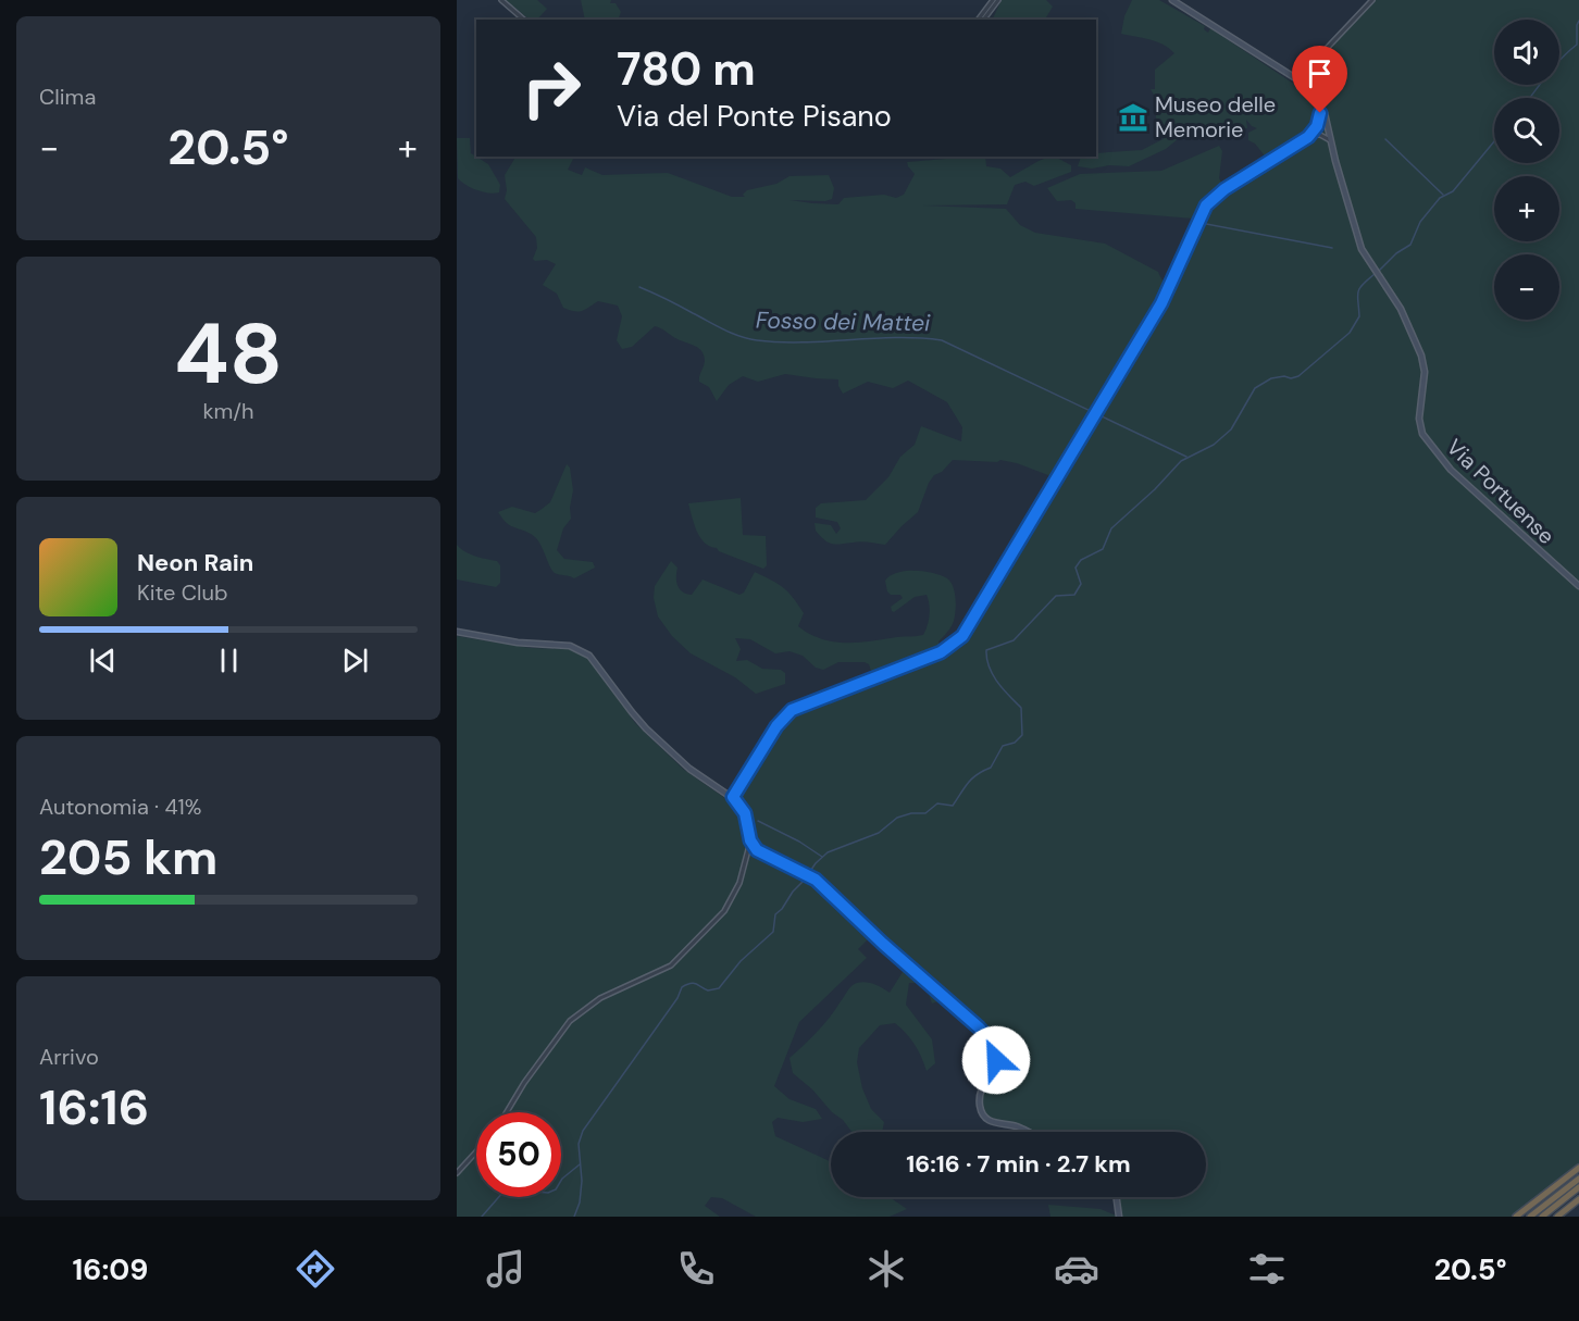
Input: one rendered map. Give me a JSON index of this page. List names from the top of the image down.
{
  "streets": {
    "main road": ["Via Portuense"]
  },
  "water": ["Fosso dei Mattei"],
  "places": {
    "museum": ["Museo delle Memorie"]
  },
  "page": {
    "tile": [
      "Clima",
      ["48", "km/h"],
      ["Autonomia · 41%", "205 km"],
      ["Arrivo", "16:16"]
    ],
    "map_buttons": ["+", "−"],
    "turn": ["780 m", "Via del Ponte Pisano"],
    "heat": ["−", "20.5°", "+"],
    "song": ["Neon Rain", "Kite Club"],
    "limit": "50",
    "trip": "16:16 · 7 min · 2.7 km",
    "tabs": ["16:09", "20.5°"]
  }
}
